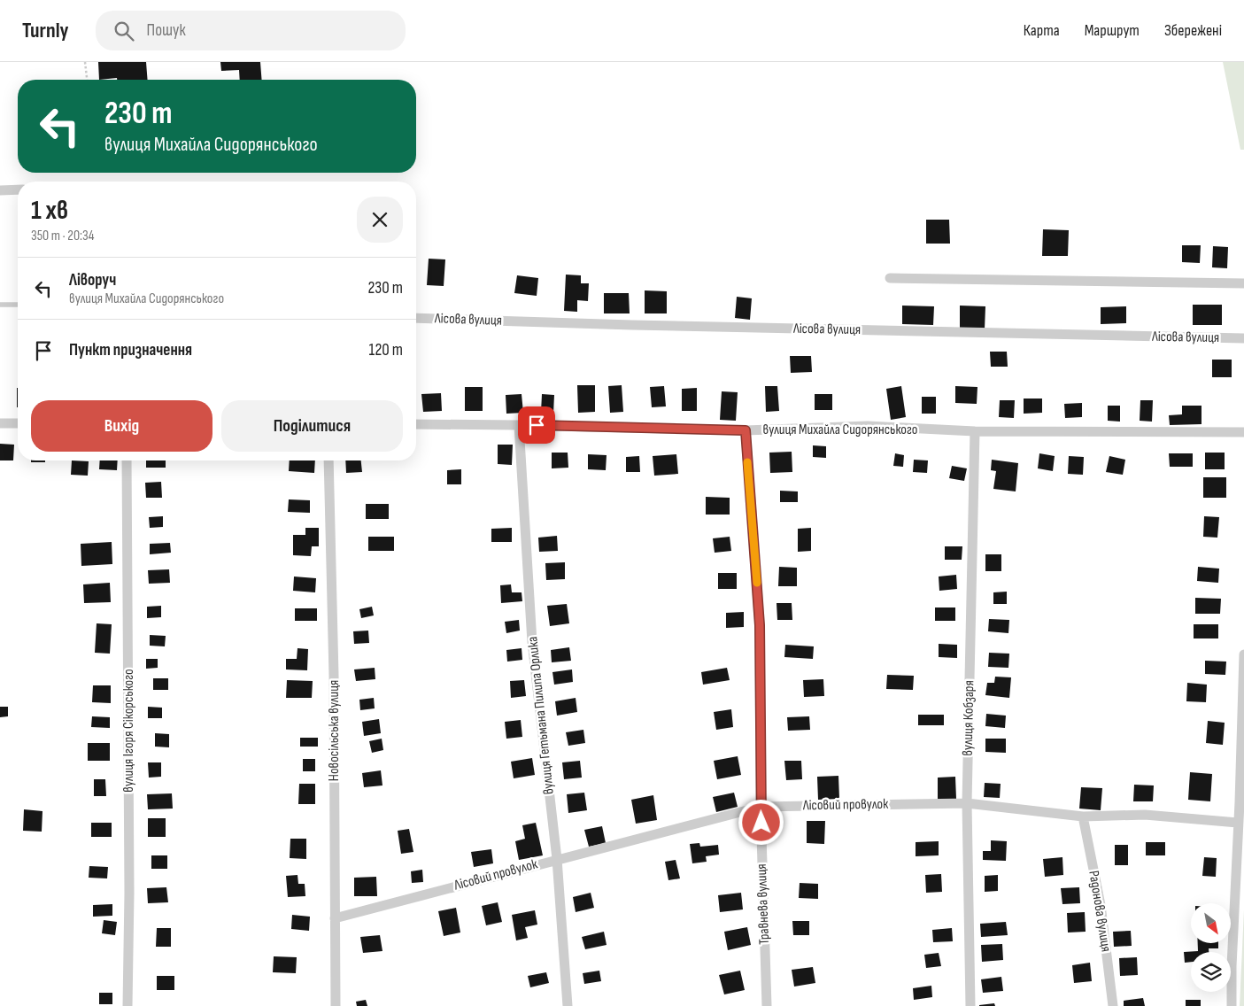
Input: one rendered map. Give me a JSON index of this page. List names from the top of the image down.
{
  "streets": {
    "street": [
      "Лісова вулиця",
      "вулиця Михайла Сидорянського",
      "вулиця Гетьмана Пилипа Орлика",
      "вулиця Кобзаря",
      "вулиця Ігоря Сікорського",
      "Новосільська вулиця",
      "Лісовий провулок",
      "Травнева вулиця",
      "Радонова вулиця"
    ]
  },
  "crossings": [
    ["вулиця Михайла Сидорянського", "вулиця Гетьмана Пилипа Орлика"],
    ["вулиця Михайла Сидорянського", "вулиця Кобзаря"],
    ["вулиця Михайла Сидорянського", "Травнева вулиця"],
    ["вулиця Гетьмана Пилипа Орлика", "Лісовий провулок"],
    ["вулиця Кобзаря", "Лісовий провулок"],
    ["Новосільська вулиця", "Лісовий провулок"],
    ["Лісовий провулок", "Травнева вулиця"],
    ["Лісовий провулок", "Радонова вулиця"]
  ],
  "north": "bottom right",
  "page": {
    "header": "Turnly",
    "search": "Пошук",
    "nav": ["Карта", "Маршрут", "Збережені"],
    "turn": ["230 m", "вулиця Михайла Сидорянського"],
    "heading": ["1 хв", "350 m · 20:34"],
    "list": [
      {
        "name": "Ліворуч",
        "note": "вулиця Михайла Сидорянського",
        "value": "230 m"
      },
      {
        "name": "Пункт призначення",
        "value": "120 m"
      }
    ],
    "buttons": ["Вихід", "Поділитися"]
  }
}
